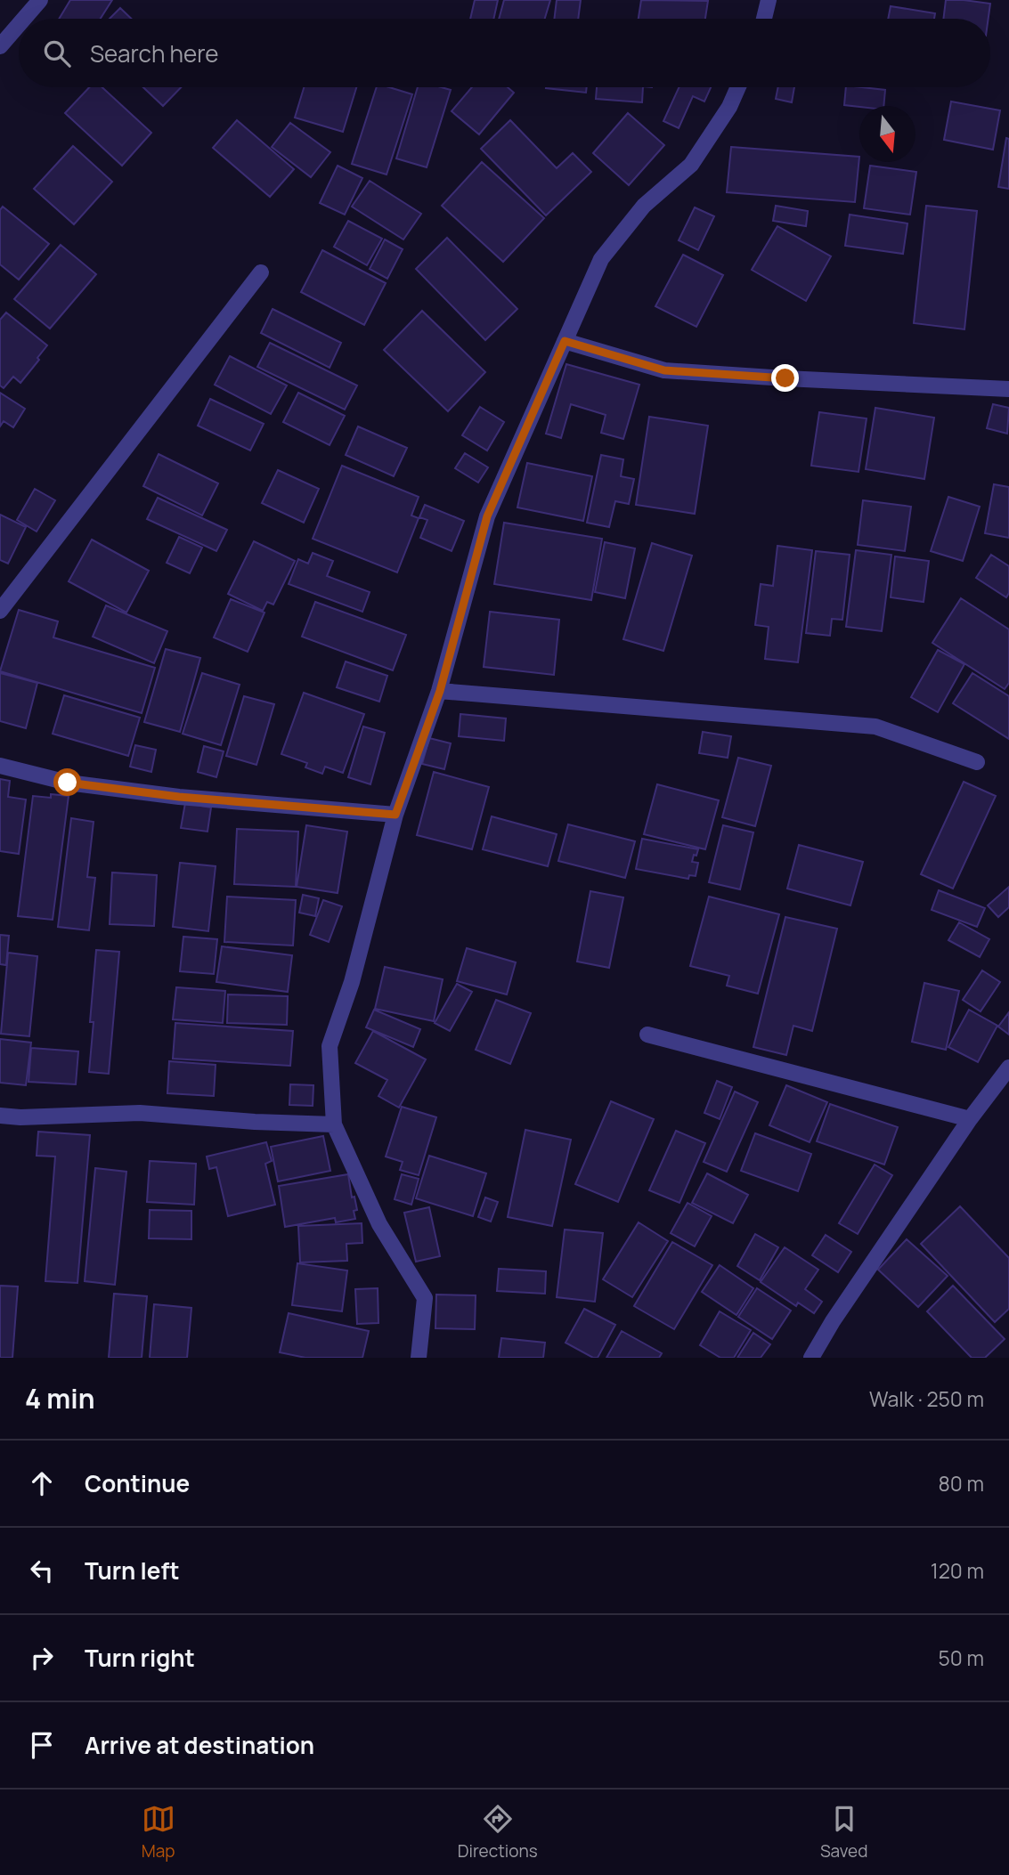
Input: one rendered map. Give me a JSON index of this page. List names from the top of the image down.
{
  "north": "bottom",
  "page": {
    "search": "Search here",
    "heading": ["4 min", "Walk · 250 m"],
    "list": [
      ["Continue", "80 m"],
      ["Turn left", "120 m"],
      ["Turn right", "50 m"],
      "Arrive at destination"
    ],
    "nav": ["Map", "Directions", "Saved"]
  }
}
